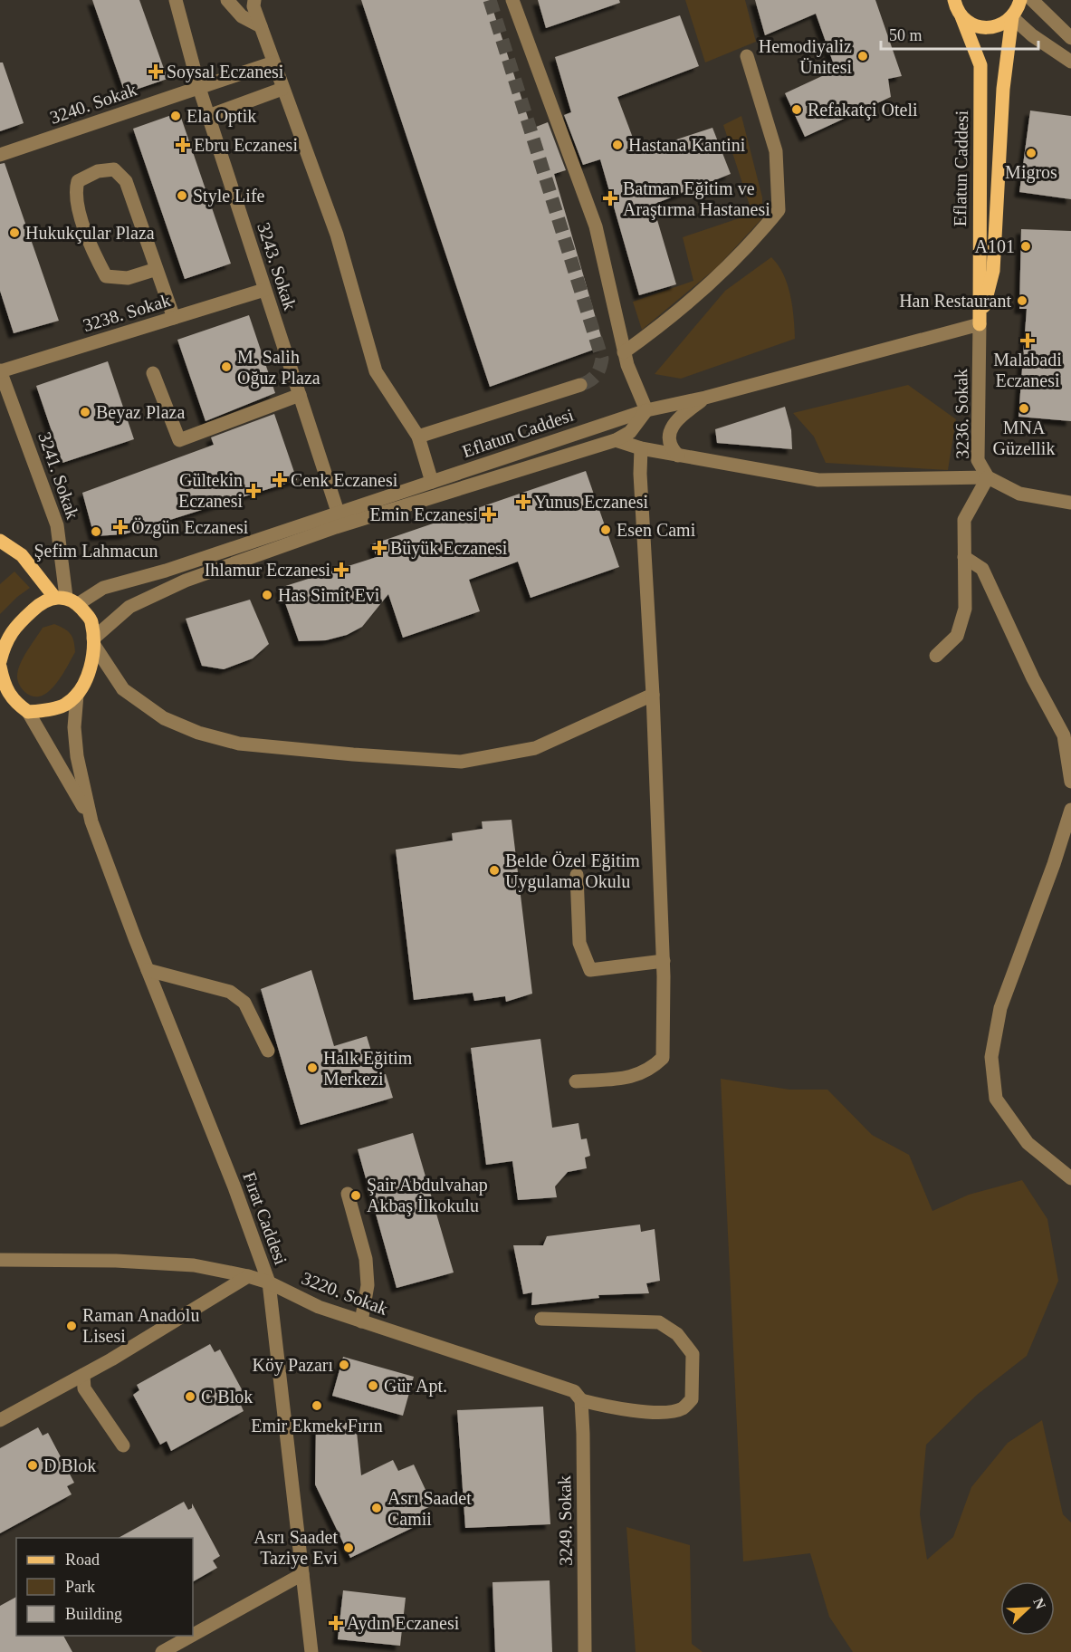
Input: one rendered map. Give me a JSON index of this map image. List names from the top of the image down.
{
  "streets": {
    "main road": ["Eflatun Caddesi"],
    "street": [
      "3240. Sokak",
      "3243. Sokak",
      "3238. Sokak",
      "3236. Sokak",
      "3241. Sokak",
      "Fırat Caddesi",
      "3220. Sokak",
      "3249. Sokak"
    ]
  },
  "crossings": [
    ["3240. Sokak", "3243. Sokak"],
    ["Eflatun Caddesi", "3243. Sokak"],
    ["Eflatun Caddesi", "3236. Sokak"],
    ["Eflatun Caddesi", "3241. Sokak"],
    ["3243. Sokak", "3238. Sokak"],
    ["3238. Sokak", "3241. Sokak"],
    ["Fırat Caddesi", "3220. Sokak"],
    ["3220. Sokak", "3249. Sokak"]
  ],
  "places": {
    "other": [
      "Hemodiyaliz Ünitesi",
      "Refakatçi Oteli",
      "Ela Optik",
      "Hastana Kantini",
      "Migros",
      "Style Life",
      "Hukukçular Plaza",
      "A101",
      "Han Restaurant",
      "M. Salih Oğuz Plaza",
      "MNA Güzellik",
      "Beyaz Plaza",
      "Esen Cami",
      "Şefim Lahmacun",
      "Has Simit Evi",
      "Belde Özel Eğitim Uygulama Okulu",
      "Halk Eğitim Merkezi",
      "Şair Abdulvahap Akbaş İlkokulu",
      "Raman Anadolu Lisesi",
      "Köy Pazarı",
      "Gür Apt.",
      "C Blok",
      "Emir Ekmek Fırın",
      "D Blok",
      "Asrı Saadet Camii",
      "Asrı Saadet Taziye Evi"
    ],
    "health": [
      "Soysal Eczanesi",
      "Ebru Eczanesi",
      "Batman Eğitim ve Araştırma Hastanesi",
      "Malabadi Eczanesi",
      "Cenk Eczanesi",
      "Gültekin Eczanesi",
      "Yunus Eczanesi",
      "Emin Eczanesi",
      "Özgün Eczanesi",
      "Büyük Eczanesi",
      "Ihlamur Eczanesi",
      "Aydın Eczanesi"
    ]
  },
  "legend": ["Road", "Park", "Building"],
  "scale_bar": "50 m",
  "north": "top right"
}
